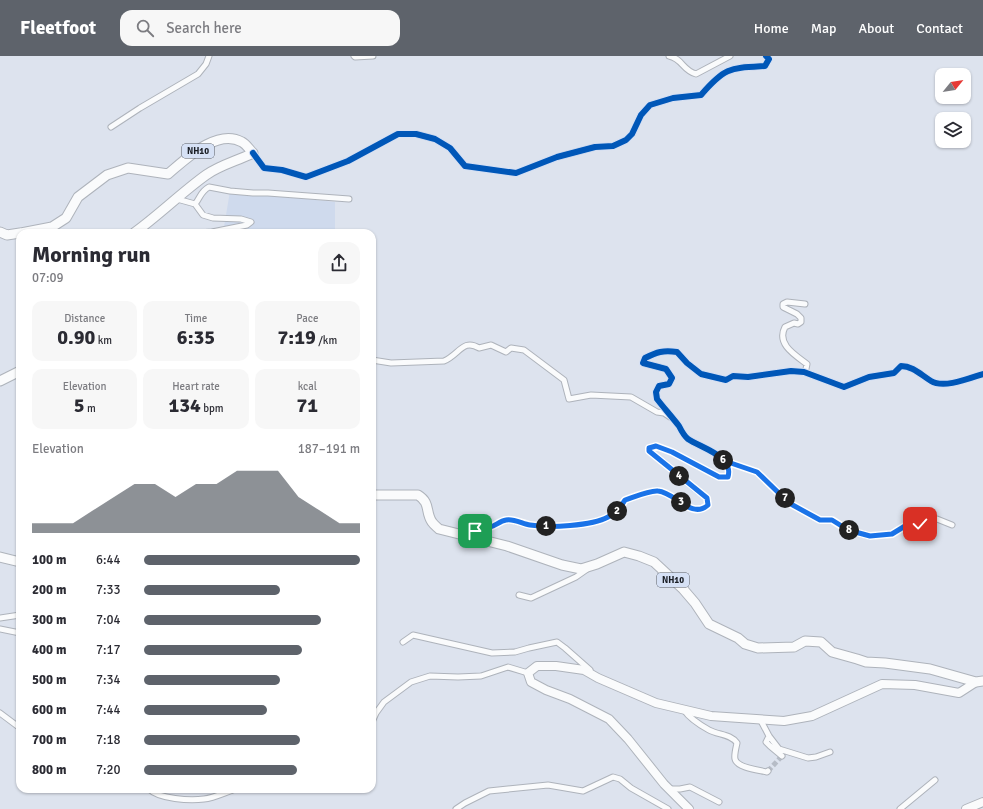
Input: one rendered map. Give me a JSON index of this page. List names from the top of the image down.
{
  "streets": {
    "highway": ["NH10"]
  },
  "north": "top right",
  "page": {
    "header": "Fleetfoot",
    "search": "Search here",
    "nav": [
      "Home",
      "Map",
      "About",
      "Contact"
    ],
    "heading": ["Morning run", "07:09"],
    "stats": [
      ["Distance", "0.90 km"],
      ["Time", "6:35"],
      ["Pace", "7:19 /km"],
      ["Elevation", "5 m"],
      ["Heart rate", "134 bpm"],
      ["kcal", "71"]
    ],
    "chart": ["Elevation", "187–191 m"],
    "pins": [
      "6",
      "4",
      "7",
      "3",
      "2",
      "1",
      "8"
    ],
    "list": [
      {
        "name": "100 m",
        "note": "6:44"
      },
      {
        "name": "200 m",
        "note": "7:33"
      },
      {
        "name": "300 m",
        "note": "7:04"
      },
      {
        "name": "400 m",
        "note": "7:17"
      },
      {
        "name": "500 m",
        "note": "7:34"
      },
      {
        "name": "600 m",
        "note": "7:44"
      },
      {
        "name": "700 m",
        "note": "7:18"
      },
      {
        "name": "800 m",
        "note": "7:20"
      }
    ]
  }
}
